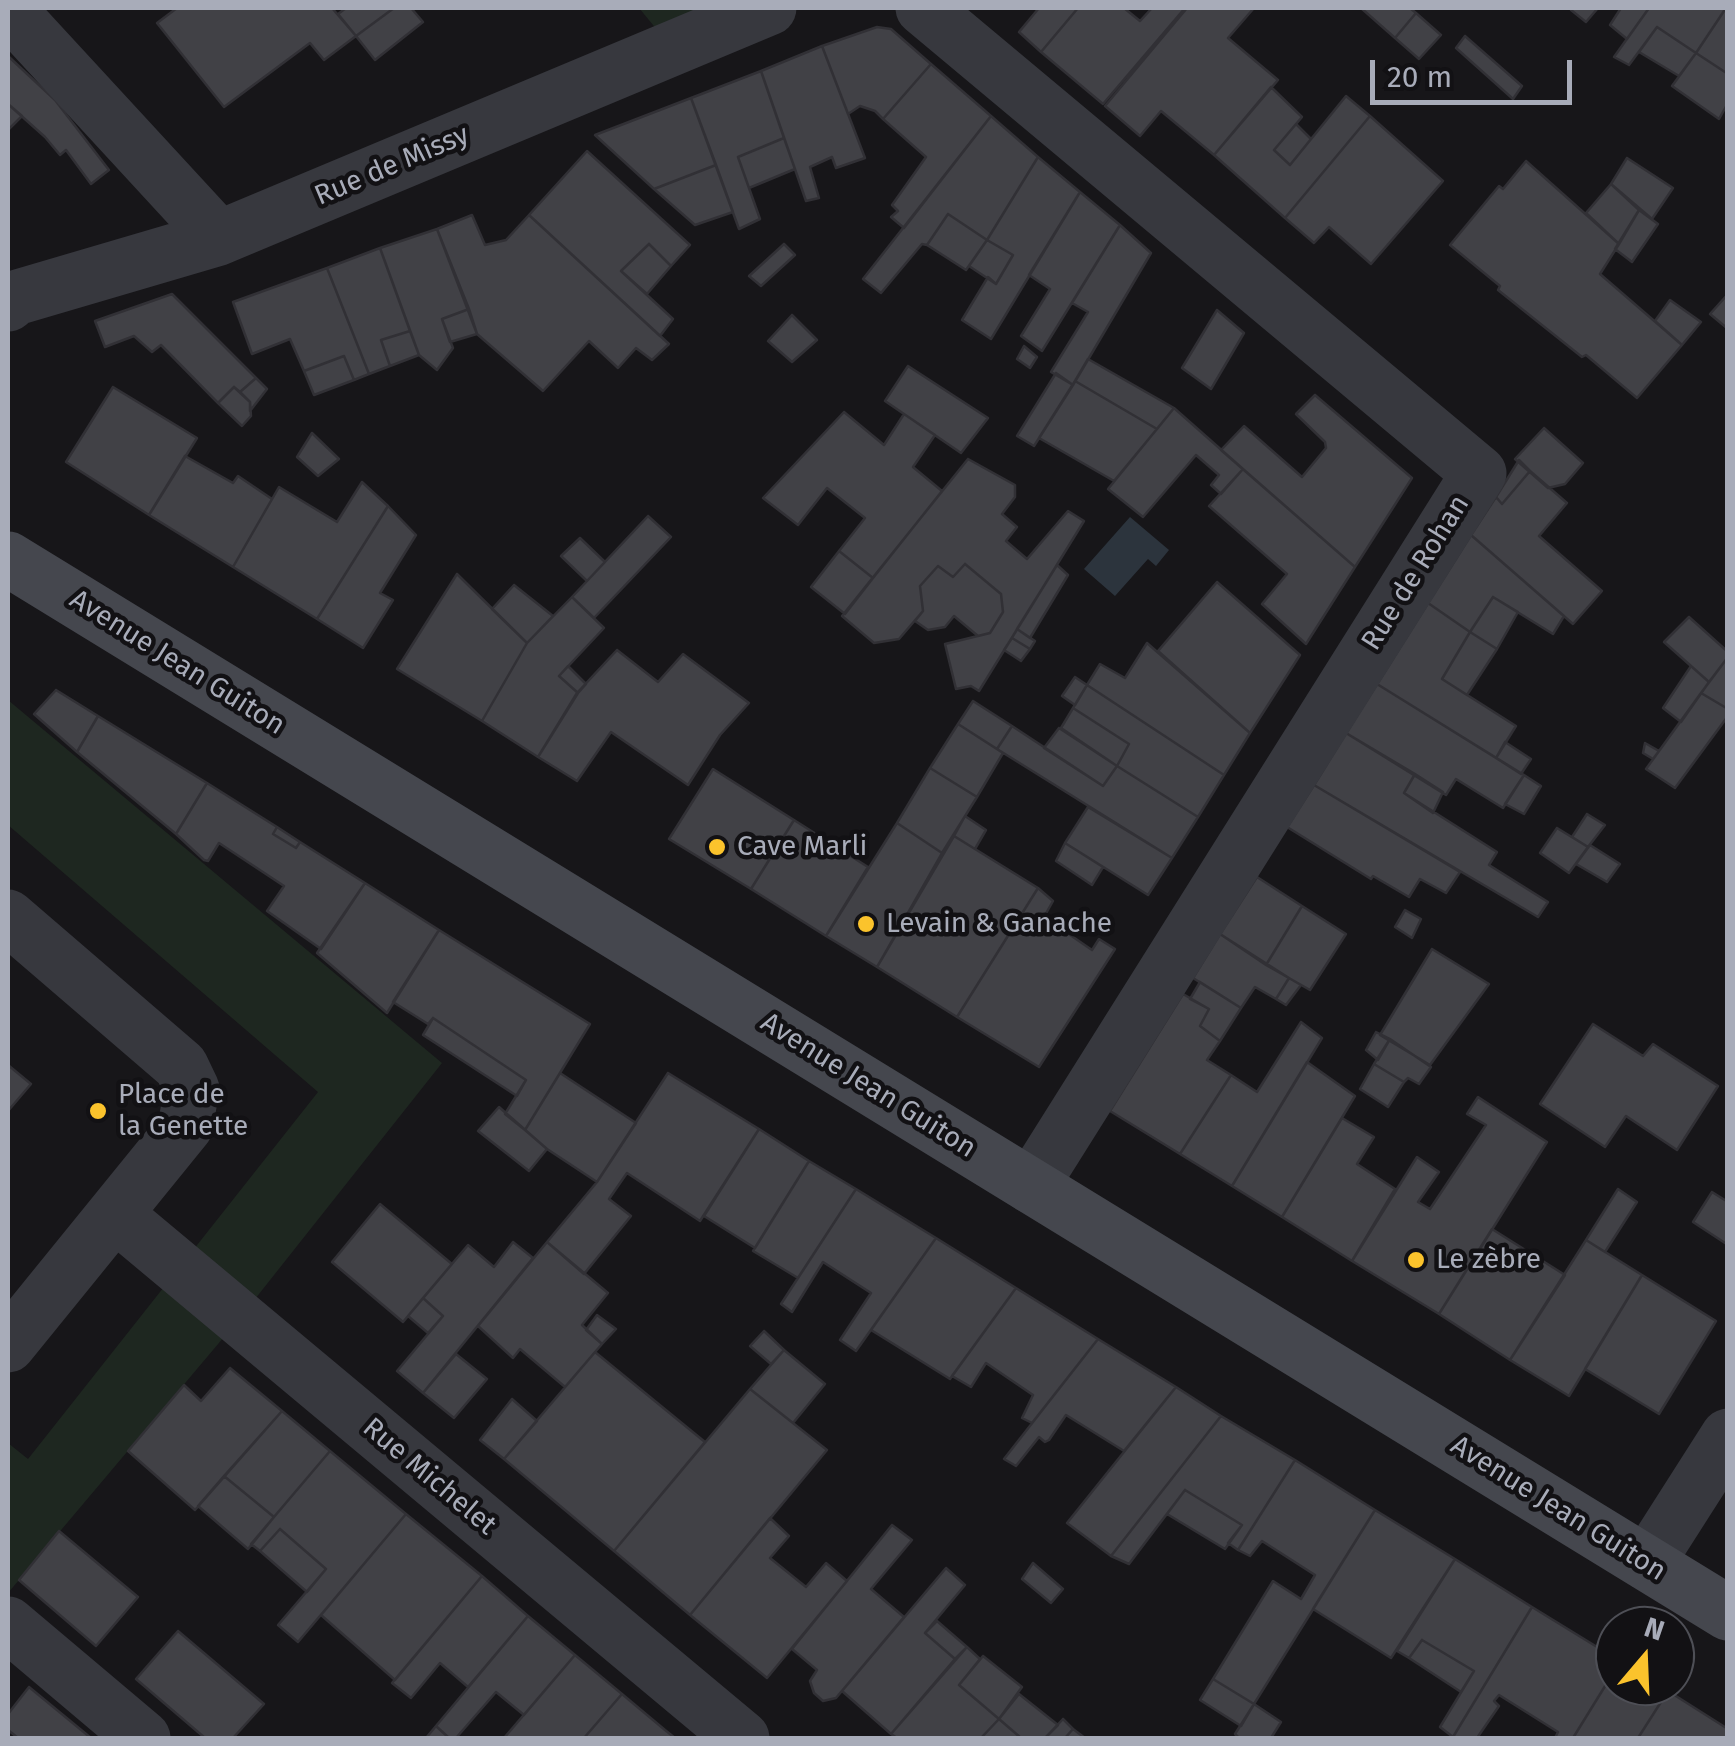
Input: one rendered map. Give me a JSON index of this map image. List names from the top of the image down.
{
  "streets": {
    "main road": ["Avenue Jean Guiton"],
    "street": ["Rue de Missy", "Rue de Rohan", "Rue Michelet"]
  },
  "crossings": [
    ["Rue de Rohan", "Avenue Jean Guiton"]
  ],
  "places": [
    "Cave Marli",
    "Levain & Ganache",
    "Place de la Genette",
    "Le zèbre"
  ],
  "scale_bar": "20 m",
  "north": "top"
}
